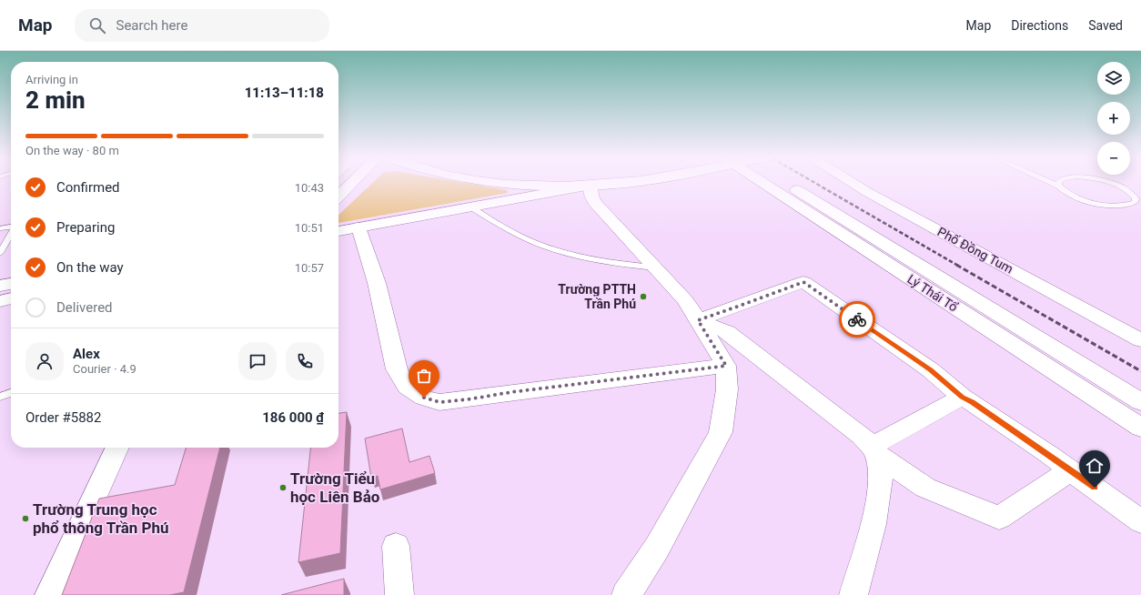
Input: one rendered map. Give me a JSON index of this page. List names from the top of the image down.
{
  "streets": {
    "main road": ["Lý Thái Tổ"],
    "street": ["Phố Đồng Tum"]
  },
  "places": ["Trường PTTH Trần Phú", "Trường Tiểu học Liên Bảo", "Trường Trung học phổ thông Trần Phú"],
  "page": {
    "header": "Map",
    "search": "Search here",
    "nav": ["Map", "Directions", "Saved"],
    "map_buttons": ["+", "−"],
    "heading": ["2 min", "Arriving in", "11:13–11:18"],
    "panel": [
      "Alex",
      "Courier · 4.9",
      "Order #5882",
      "186 000 ₫"
    ],
    "bar": "On the way · 80 m",
    "list": [
      ["Confirmed", "10:43"],
      ["Preparing", "10:51"],
      ["On the way", "10:57"],
      "Delivered"
    ]
  }
}
